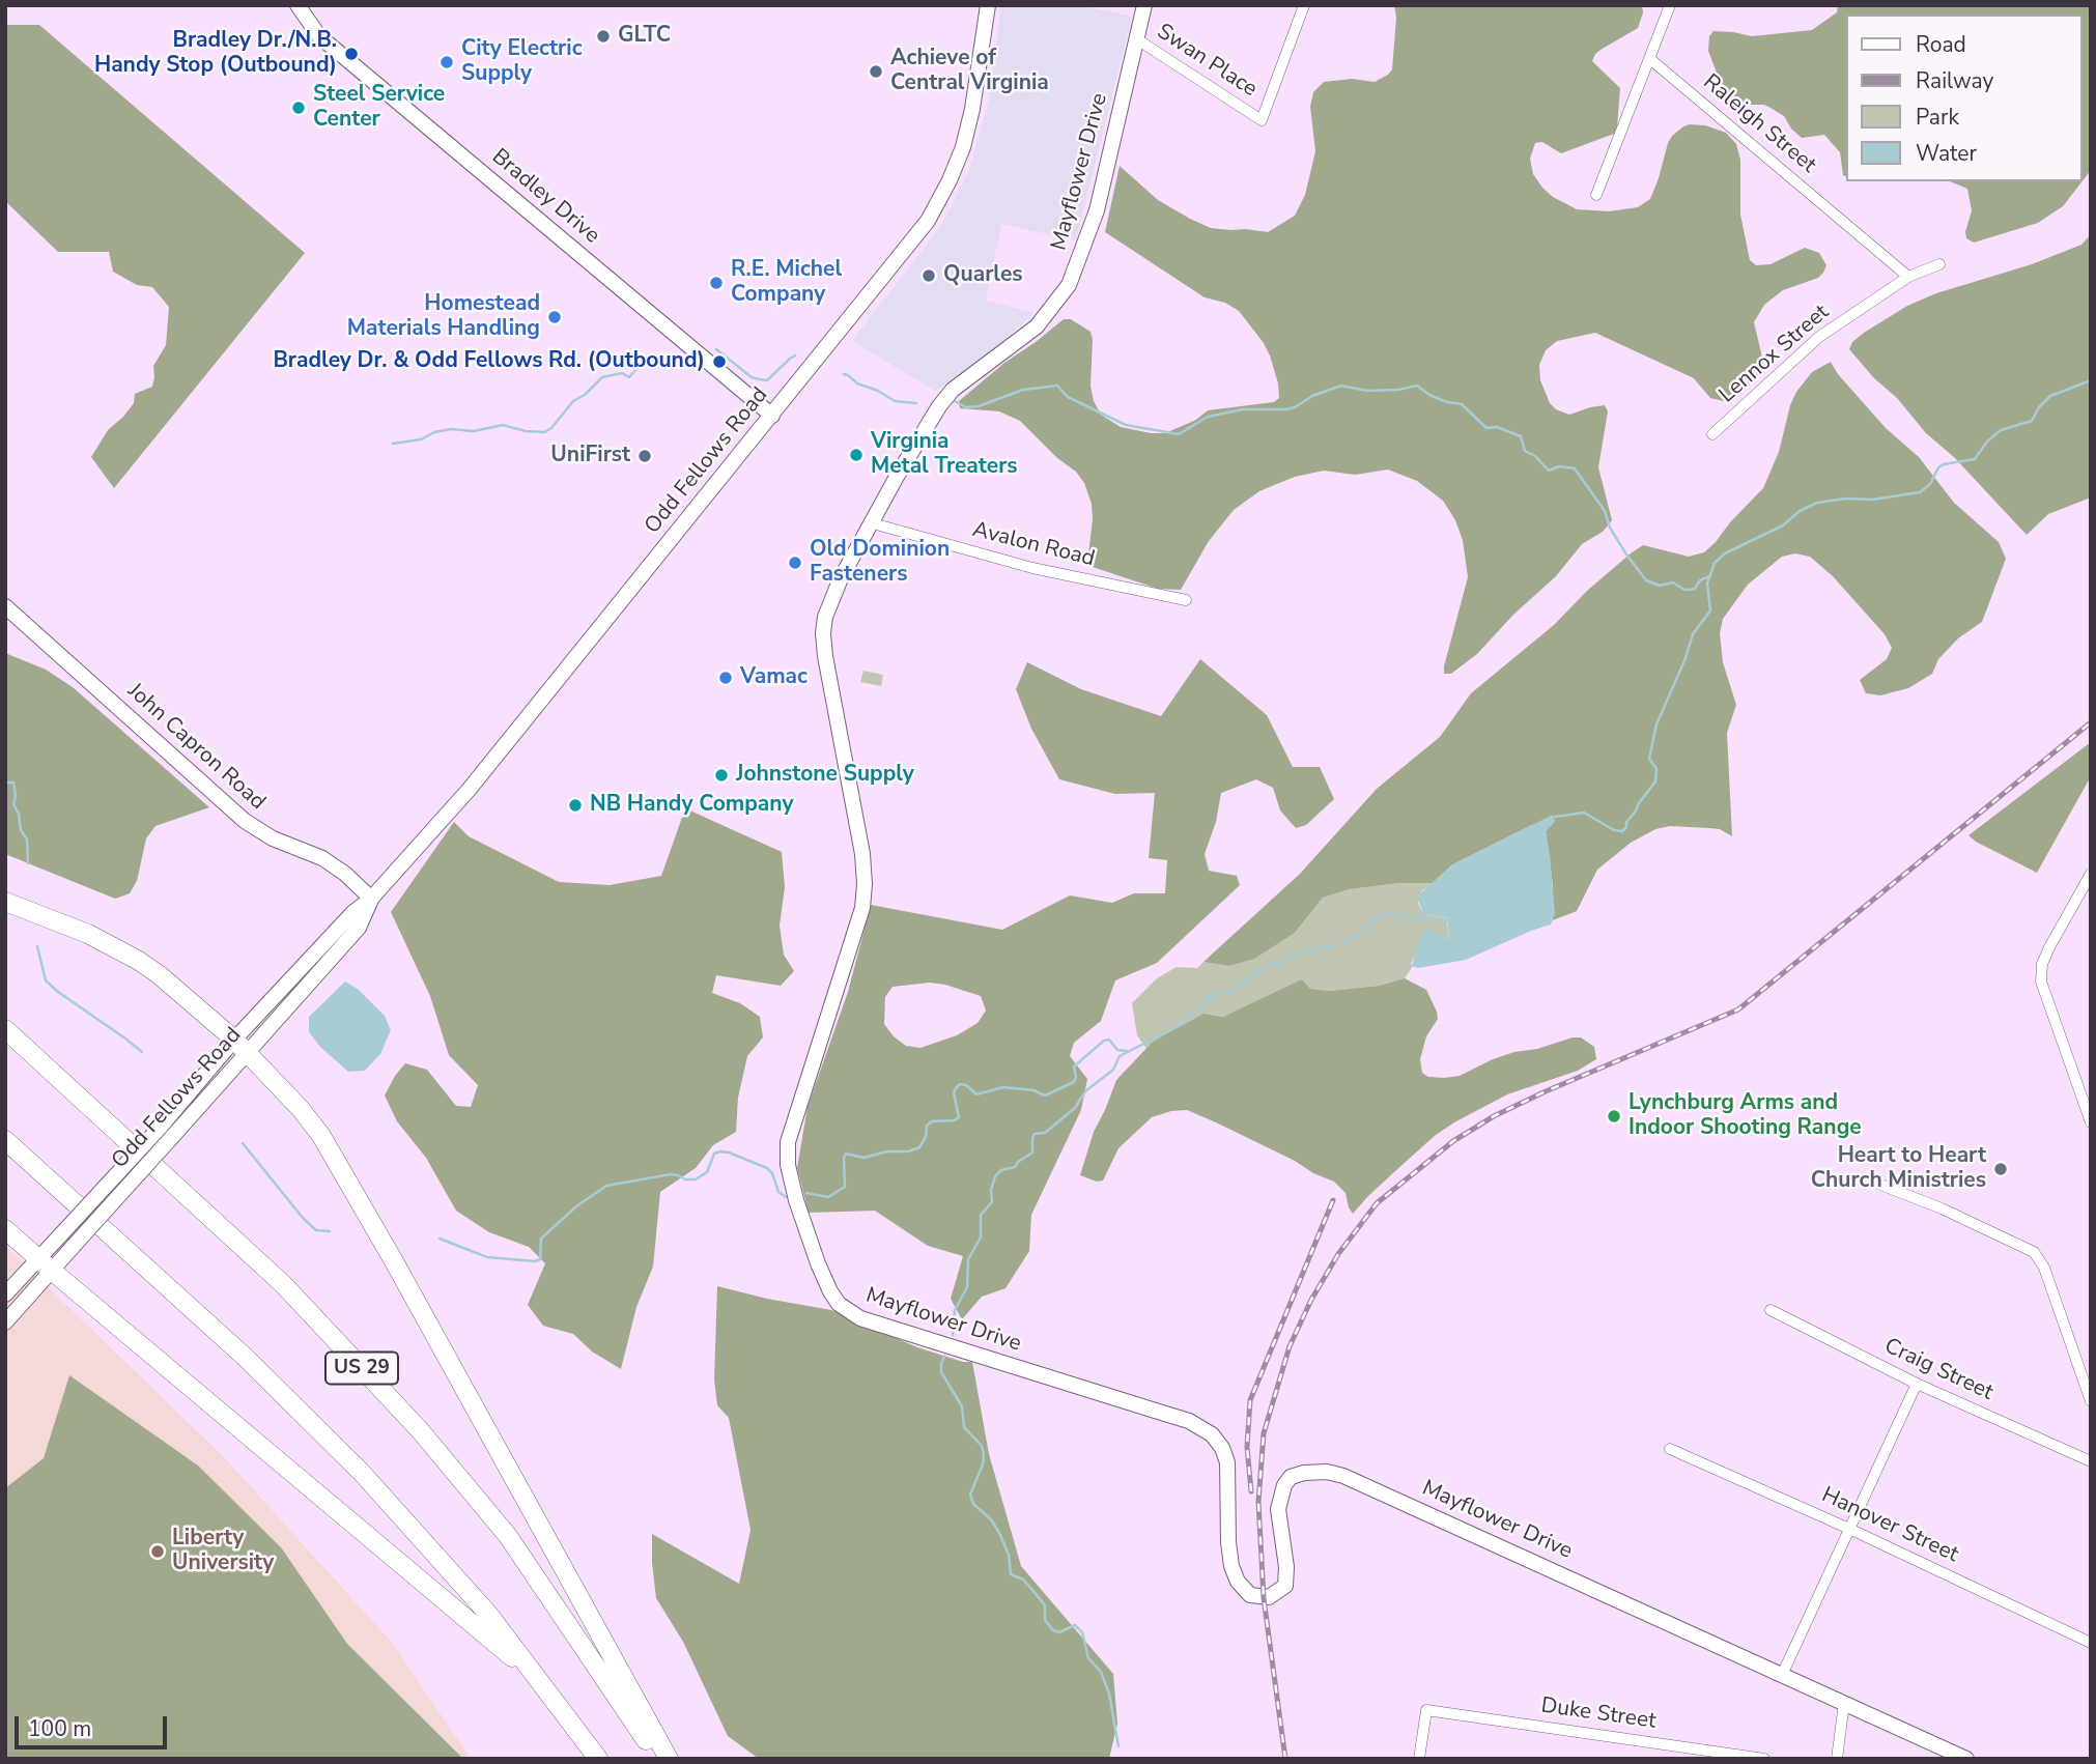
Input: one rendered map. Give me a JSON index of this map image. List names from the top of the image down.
{
  "streets": {
    "highway": ["US 29"],
    "street": [
      "Swan Place",
      "Raleigh Street",
      "Mayflower Drive",
      "Bradley Drive",
      "Lennox Street",
      "Odd Fellows Road",
      "Avalon Road",
      "John Capron Road",
      "Craig Street",
      "Hanover Street",
      "Duke Street"
    ]
  },
  "crossings": [
    ["Swan Place", "Mayflower Drive"],
    ["Raleigh Street", "Lennox Street"],
    ["Mayflower Drive", "Avalon Road"],
    ["Bradley Drive", "Odd Fellows Road"],
    ["Odd Fellows Road", "John Capron Road"]
  ],
  "places": [
    "GLTC",
    "Bradley Dr./N.B. Handy Stop (Outbound)",
    "City Electric Supply",
    "Achieve of Central Virginia",
    "Steel Service Center",
    "Quarles",
    "R.E. Michel Company",
    "Homestead Materials Handling",
    "Bradley Dr. & Odd Fellows Rd. (Outbound)",
    "Virginia Metal Treaters",
    "UniFirst",
    "Old Dominion Fasteners",
    "Vamac",
    "Johnstone Supply",
    "NB Handy Company",
    "Lynchburg Arms and Indoor Shooting Range",
    "Heart to Heart Church Ministries",
    "Liberty University"
  ],
  "legend": [
    "Road",
    "Railway",
    "Park",
    "Water"
  ],
  "scale_bar": "100 m"
}
